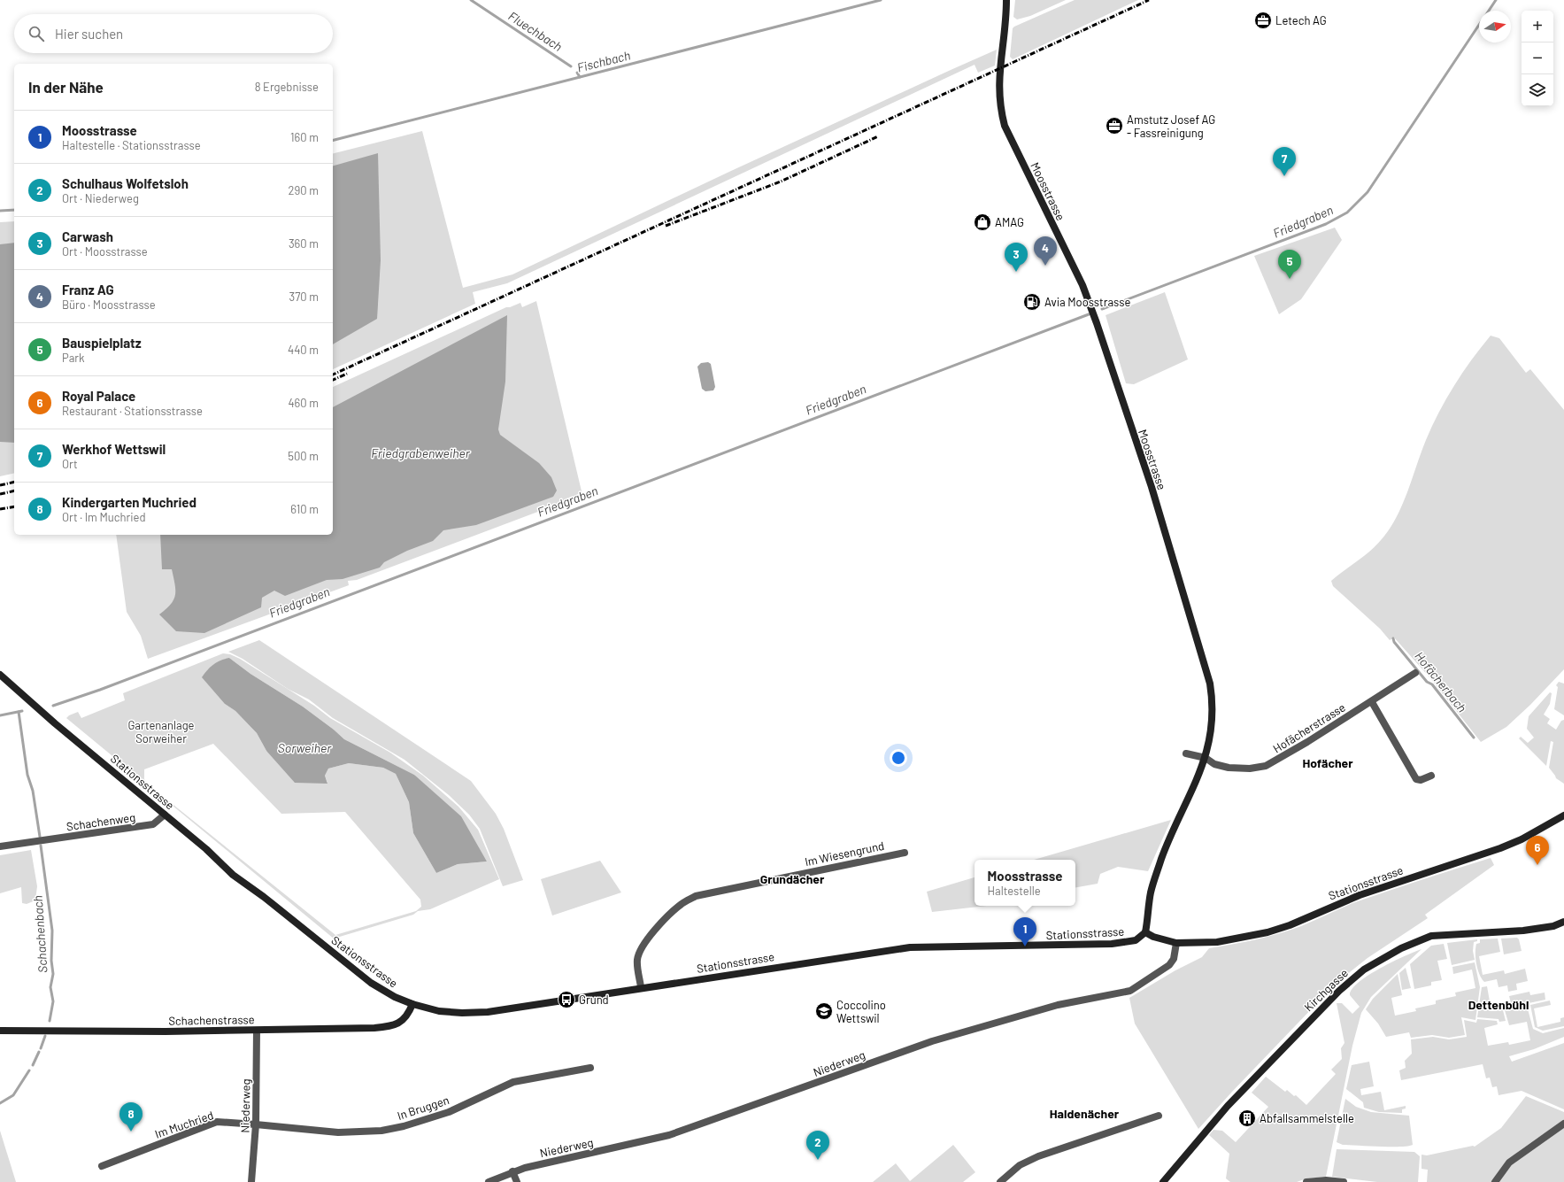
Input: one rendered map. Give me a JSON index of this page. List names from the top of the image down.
{
  "streets": {
    "main road": [
      "Moosstrasse",
      "Stationsstrasse",
      "Kirchgasse",
      "Schachenstrasse"
    ],
    "street": [
      "Hofächerstrasse",
      "Schachenweg",
      "Im Wiesengrund",
      "Niederweg",
      "In Bruggen",
      "Im Muchried"
    ]
  },
  "crossings": [
    ["Moosstrasse", "Hofächerstrasse"],
    ["Moosstrasse", "Stationsstrasse"],
    ["Stationsstrasse", "Schachenweg"],
    ["Stationsstrasse", "Im Wiesengrund"],
    ["Stationsstrasse", "Schachenstrasse"],
    ["Stationsstrasse", "Niederweg"],
    ["Schachenstrasse", "Niederweg"],
    ["Niederweg", "In Bruggen"],
    ["Niederweg", "Im Muchried"],
    ["In Bruggen", "Im Muchried"]
  ],
  "districts": [
    "Hofächer",
    "Grundächer",
    "Dettenbühl",
    "Haldenächer"
  ],
  "water": [
    "Fluechbach",
    "Fischbach",
    "Friedgraben",
    "Friedgrabenweiher",
    "Hofächerbach",
    "Sorweiher",
    "Schachenbach"
  ],
  "parks": ["Gartenanlage Sorweiher"],
  "places": {
    "office": ["Letech AG", "Amstutz Josef AG - Fassreinigung"],
    "shop": ["AMAG"],
    "fuel station": ["Avia Moosstrasse"],
    "bus stop": ["Grund"],
    "school or university": ["Coccolino Wettswil"],
    "building": ["Abfallsammelstelle"]
  },
  "north": "right",
  "page": {
    "map_buttons": ["+", "−"],
    "search": "Hier suchen",
    "heading": ["In der Nähe", "8 Ergebnisse"],
    "list": [
      {
        "mark": "1",
        "name": "Moosstrasse",
        "note": "Haltestelle · Stationsstrasse",
        "value": "160 m"
      },
      {
        "mark": "2",
        "name": "Schulhaus Wolfetsloh",
        "note": "Ort · Niederweg",
        "value": "290 m"
      },
      {
        "mark": "3",
        "name": "Carwash",
        "note": "Ort · Moosstrasse",
        "value": "360 m"
      },
      {
        "mark": "4",
        "name": "Franz AG",
        "note": "Büro · Moosstrasse",
        "value": "370 m"
      },
      {
        "mark": "5",
        "name": "Bauspielplatz",
        "note": "Park",
        "value": "440 m"
      },
      {
        "mark": "6",
        "name": "Royal Palace",
        "note": "Restaurant · Stationsstrasse",
        "value": "460 m"
      },
      {
        "mark": "7",
        "name": "Werkhof Wettswil",
        "note": "Ort",
        "value": "500 m"
      },
      {
        "mark": "8",
        "name": "Kindergarten Muchried",
        "note": "Ort · Im Muchried",
        "value": "610 m"
      }
    ],
    "pins": [
      "7",
      "4",
      "3",
      "5",
      "6",
      "1",
      "8",
      "2"
    ],
    "popup": ["Moosstrasse", "Haltestelle"]
  }
}
